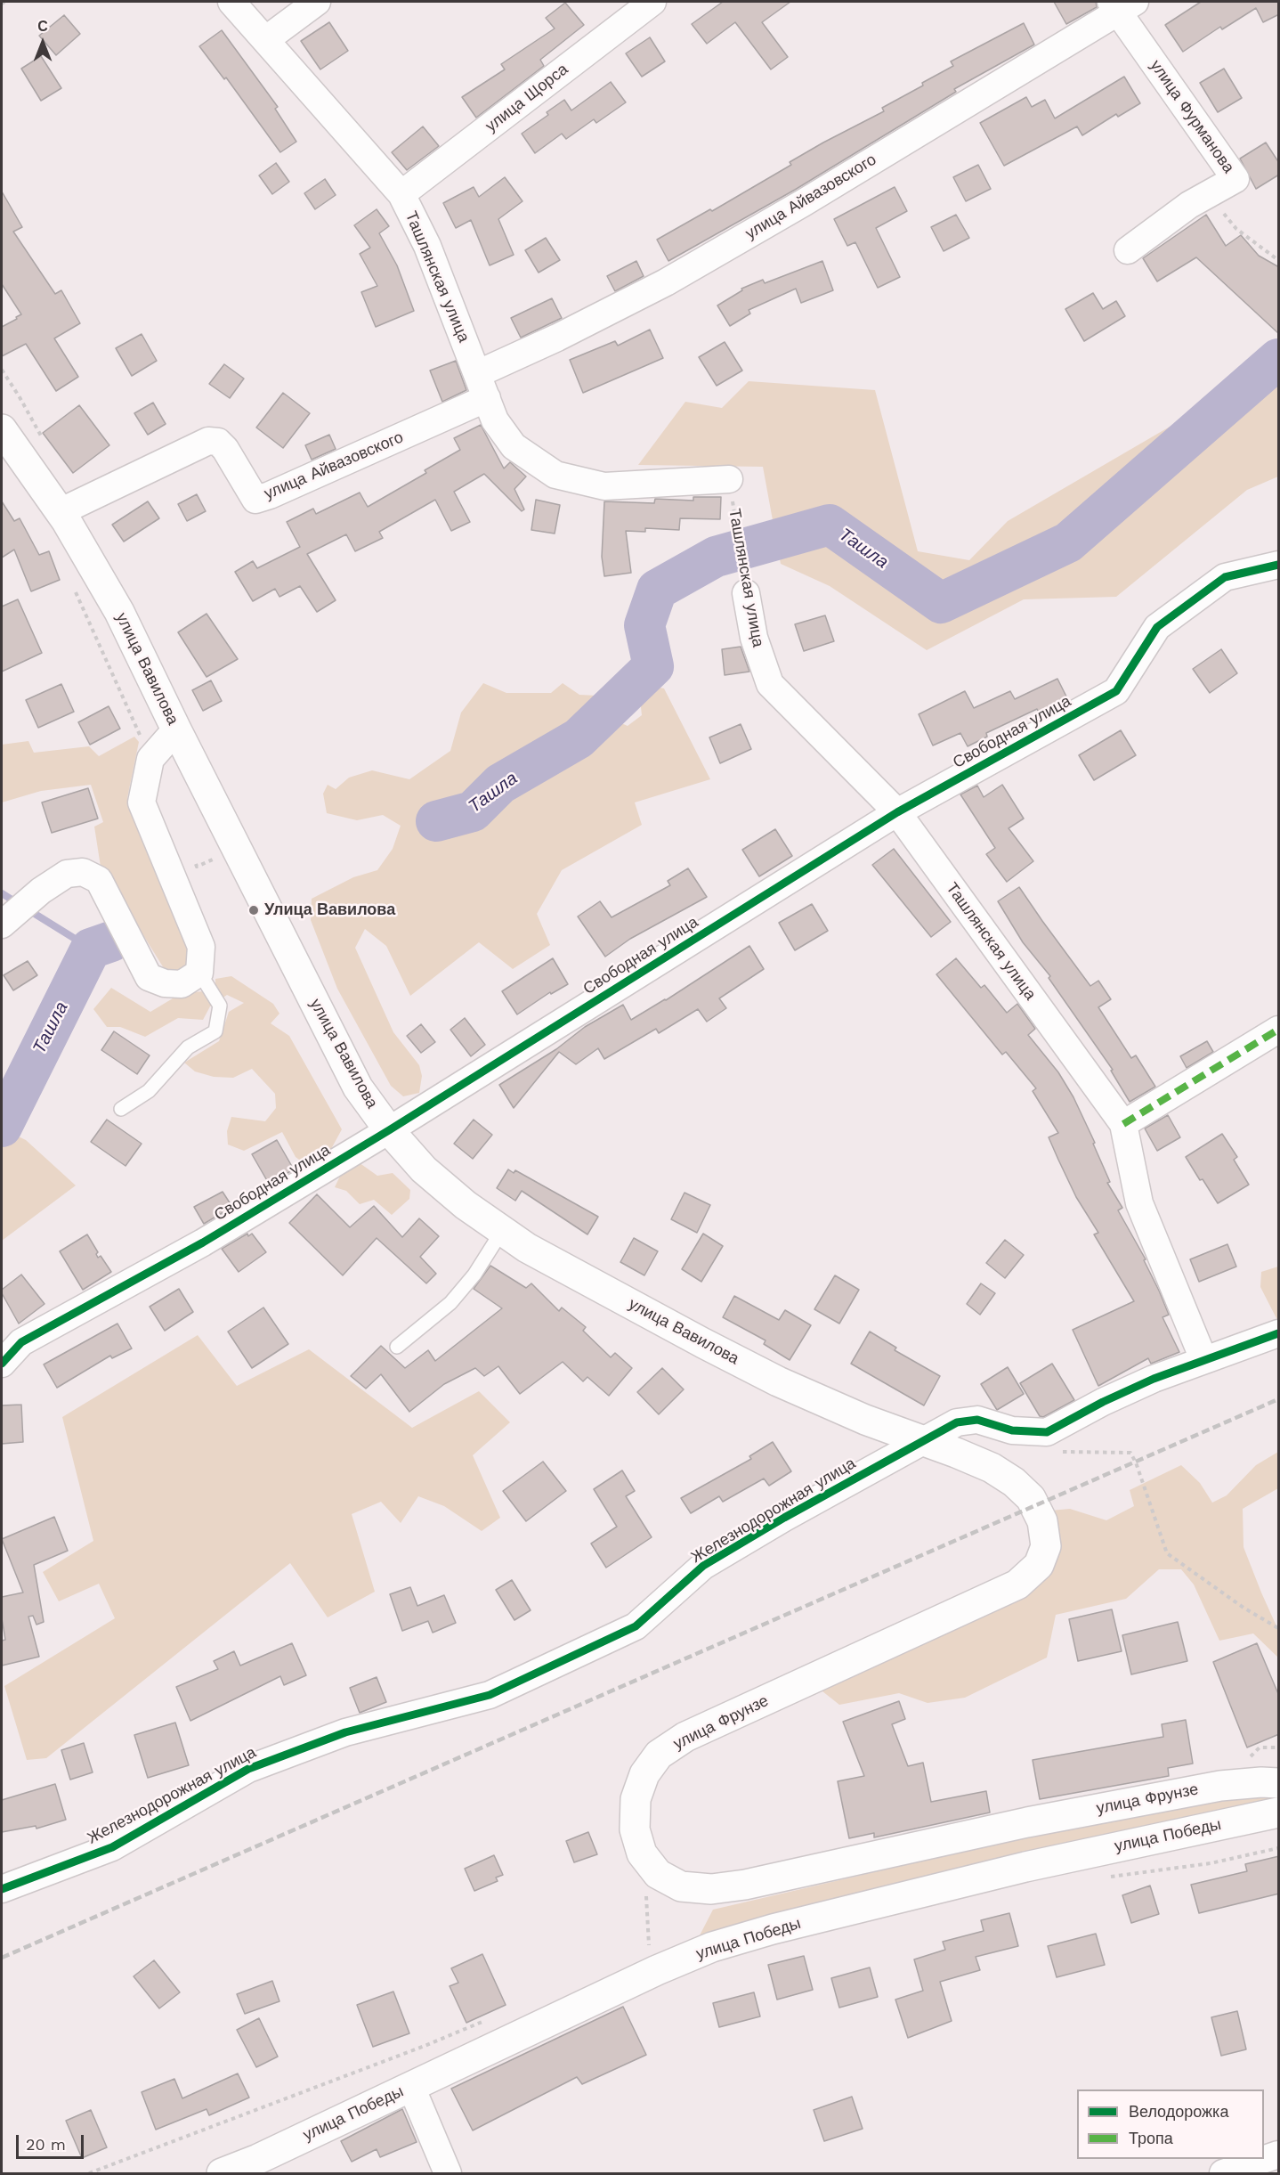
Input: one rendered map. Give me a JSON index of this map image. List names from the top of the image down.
{
  "streets": {
    "main road": ["улица Вавилова", "улица Фрунзе", "улица Победы"],
    "street": [
      "улица Щорса",
      "улица Фурманова",
      "улица Айвазовского",
      "Ташлянская улица",
      "Свободная улица",
      "Железнодорожная улица"
    ]
  },
  "crossings": [
    ["улица Щорса", "Ташлянская улица"],
    ["улица Фурманова", "улица Айвазовского"],
    ["улица Айвазовского", "Ташлянская улица"],
    ["улица Айвазовского", "улица Вавилова"],
    ["Ташлянская улица", "Свободная улица"],
    ["Ташлянская улица", "Железнодорожная улица"],
    ["улица Вавилова", "Свободная улица"],
    ["улица Вавилова", "Железнодорожная улица"],
    ["улица Вавилова", "улица Фрунзе"],
    ["Железнодорожная улица", "улица Фрунзе"]
  ],
  "water": ["Ташла"],
  "places": ["Улица Вавилова"],
  "legend": ["Велодорожка", "Тропа"],
  "scale_bar": "20 m",
  "north": "top"
}
